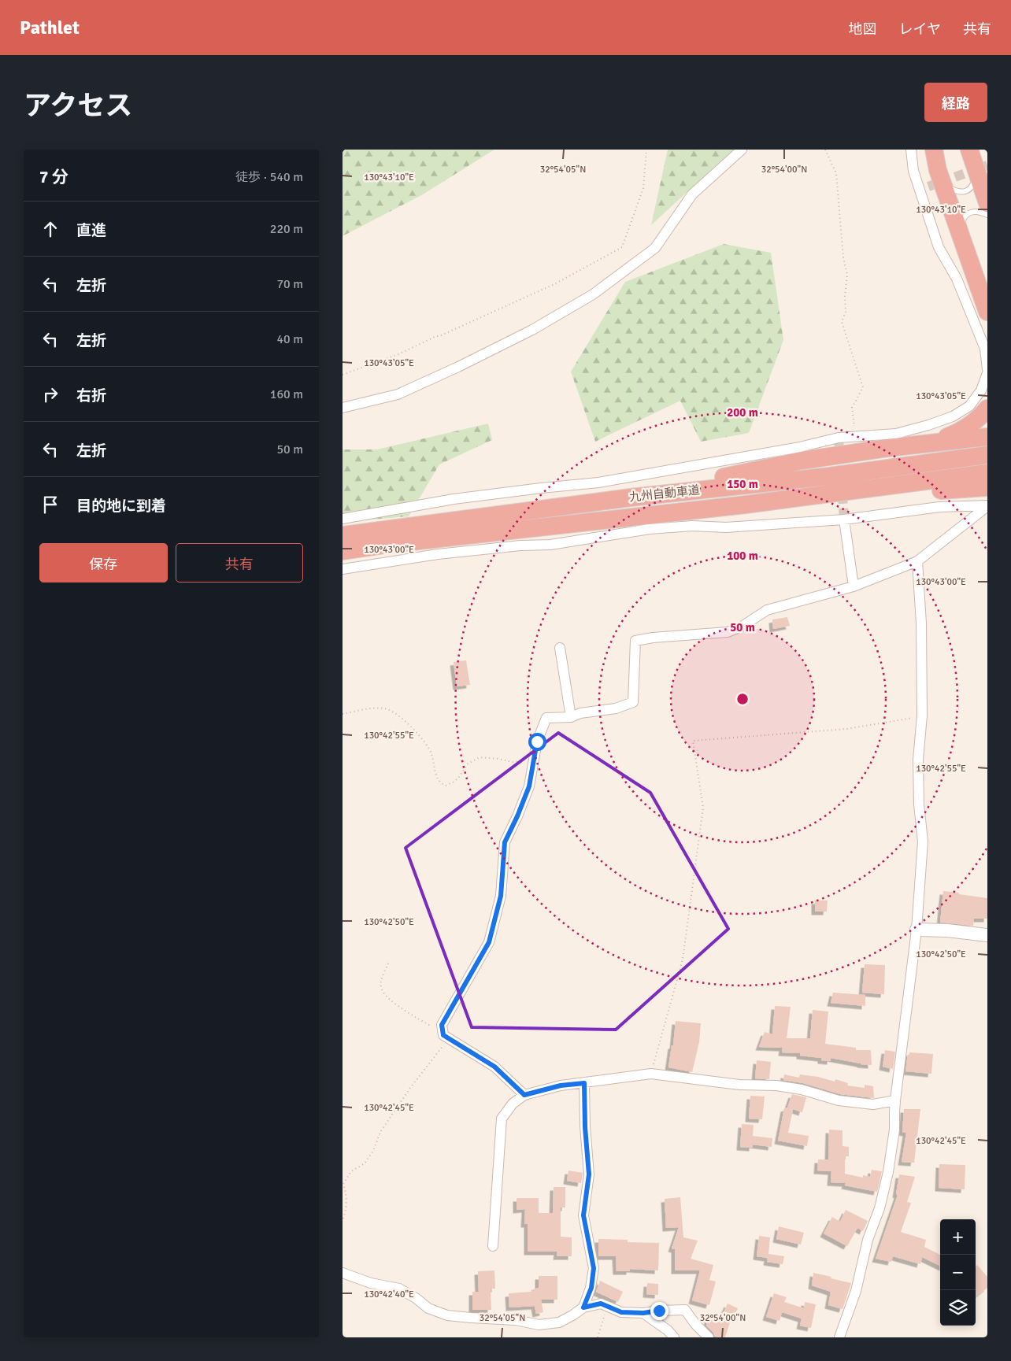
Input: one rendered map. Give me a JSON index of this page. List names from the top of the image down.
{
  "streets": {
    "highway": ["九州自動車道"]
  },
  "page": {
    "header": "Pathlet",
    "nav": ["地図", "レイヤ", "共有"],
    "title": "アクセス",
    "buttons": [
      "経路",
      ["保存", "共有"]
    ],
    "heading": ["7 分", "徒歩 · 540 m"],
    "list": [
      ["直進", "220 m"],
      ["左折", "70 m"],
      ["左折", "40 m"],
      ["右折", "160 m"],
      ["左折", "50 m"],
      "目的地に到着"
    ],
    "map_buttons": ["+", "−"]
  },
  "coordinates": [
    "32°54'05\"N",
    "32°54'00\"N",
    "130°43'10\"E",
    "130°43'05\"E",
    "130°43'00\"E",
    "130°42'55\"E",
    "130°42'50\"E",
    "130°42'45\"E",
    "130°42'40\"E"
  ],
  "rings": [
    "200 m",
    "150 m",
    "100 m",
    "50 m"
  ]
}
